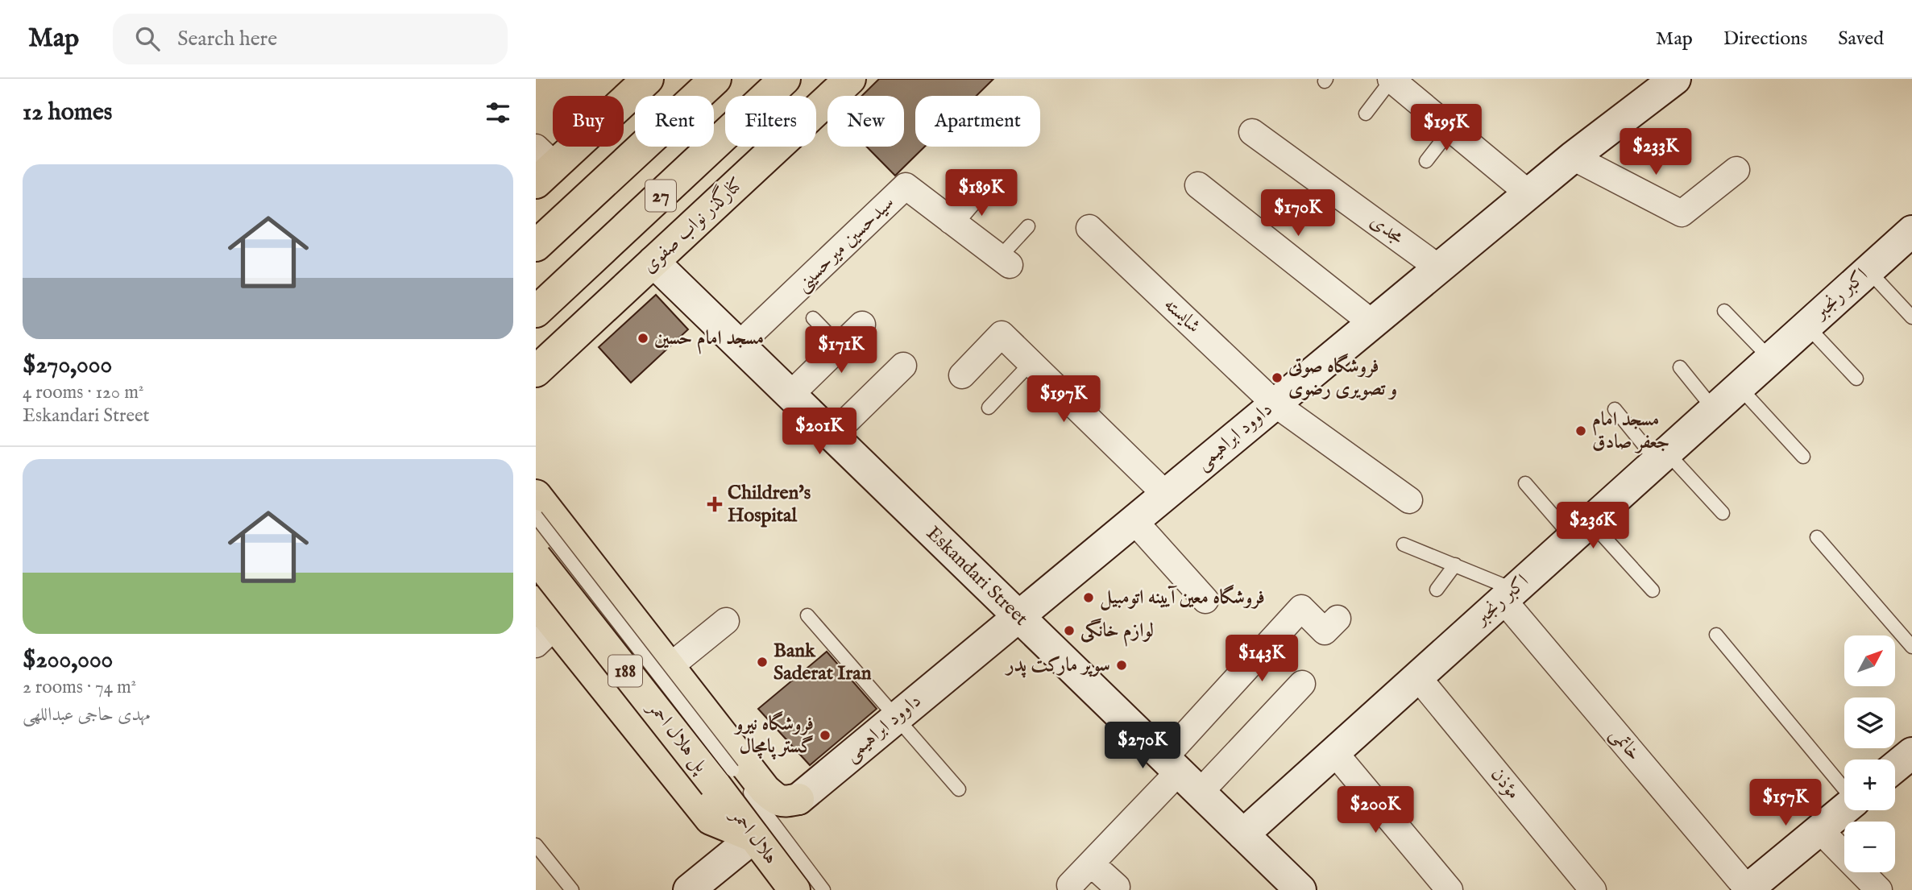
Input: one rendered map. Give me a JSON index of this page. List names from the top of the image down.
{
  "streets": {
    "main road": [
      "27",
      "کنارگذر نواب صفوی",
      "188",
      "پل هلال احمر",
      "هلال احمر"
    ],
    "street": [
      "مجدی",
      "سیدحسین میرحسینی",
      "اکبر رنجبر",
      "شایسته",
      "داوود ابراهیمی",
      "Eskandari Street",
      "خاتمی",
      "مؤذن"
    ]
  },
  "crossings": [
    ["کنارگذر نواب صفوی", "Eskandari Street"],
    ["مجدی", "داوود ابراهیمی"],
    ["سیدحسین میرحسینی", "Eskandari Street"],
    ["اکبر رنجبر", "Eskandari Street"],
    ["اکبر رنجبر", "خاتمی"],
    ["اکبر رنجبر", "مؤذن"],
    ["شایسته", "داوود ابراهیمی"],
    ["داوود ابراهیمی", "Eskandari Street"],
    ["پل هلال احمر", "هلال احمر"]
  ],
  "places": {
    "other": [
      "مسجد امام حسین",
      "فروشگاه صوتی و تصویری رضوی",
      "مسجد امام جعفر صادق",
      "فروشگاه معین آیینه اتومبیل",
      "لوازم خانگی",
      "Bank Saderat Iran",
      "سوپر مارکت پدر",
      "فروشگاه نیرو گستر پامچال"
    ],
    "health": ["Children's Hospital"]
  },
  "north": "top right",
  "page": {
    "header": "Map",
    "search": "Search here",
    "nav": ["Map", "Directions", "Saved"],
    "heading": "12 homes",
    "chip": [
      "Buy",
      "Rent",
      "Filters",
      "New",
      "Apartment"
    ],
    "price": [
      "$195K",
      "$233K",
      "$189K",
      "$170K",
      "$171K",
      "$197K",
      "$201K",
      "$236K",
      "$143K",
      "$270K",
      "$157K",
      "$200K"
    ],
    "list": [
      {
        "name": "$270,000",
        "note": "4 rooms · 120 m² · Eskandari Street"
      },
      {
        "name": "$200,000",
        "note": "2 rooms · 74 m² · مهدی حاجی عبداللهی"
      }
    ],
    "map_buttons": ["+", "−"]
  }
}
